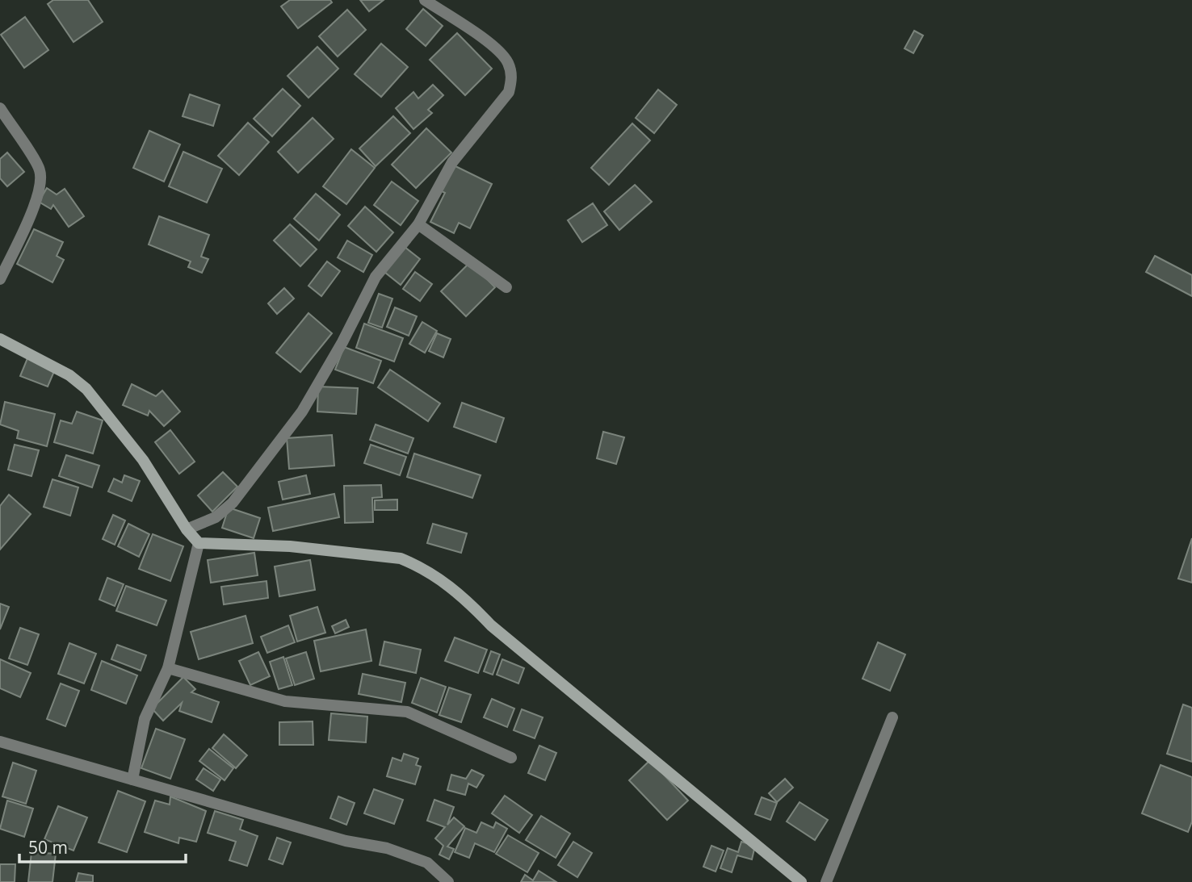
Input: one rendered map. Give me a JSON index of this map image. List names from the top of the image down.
{
  "scale_bar": "50 m"
}
